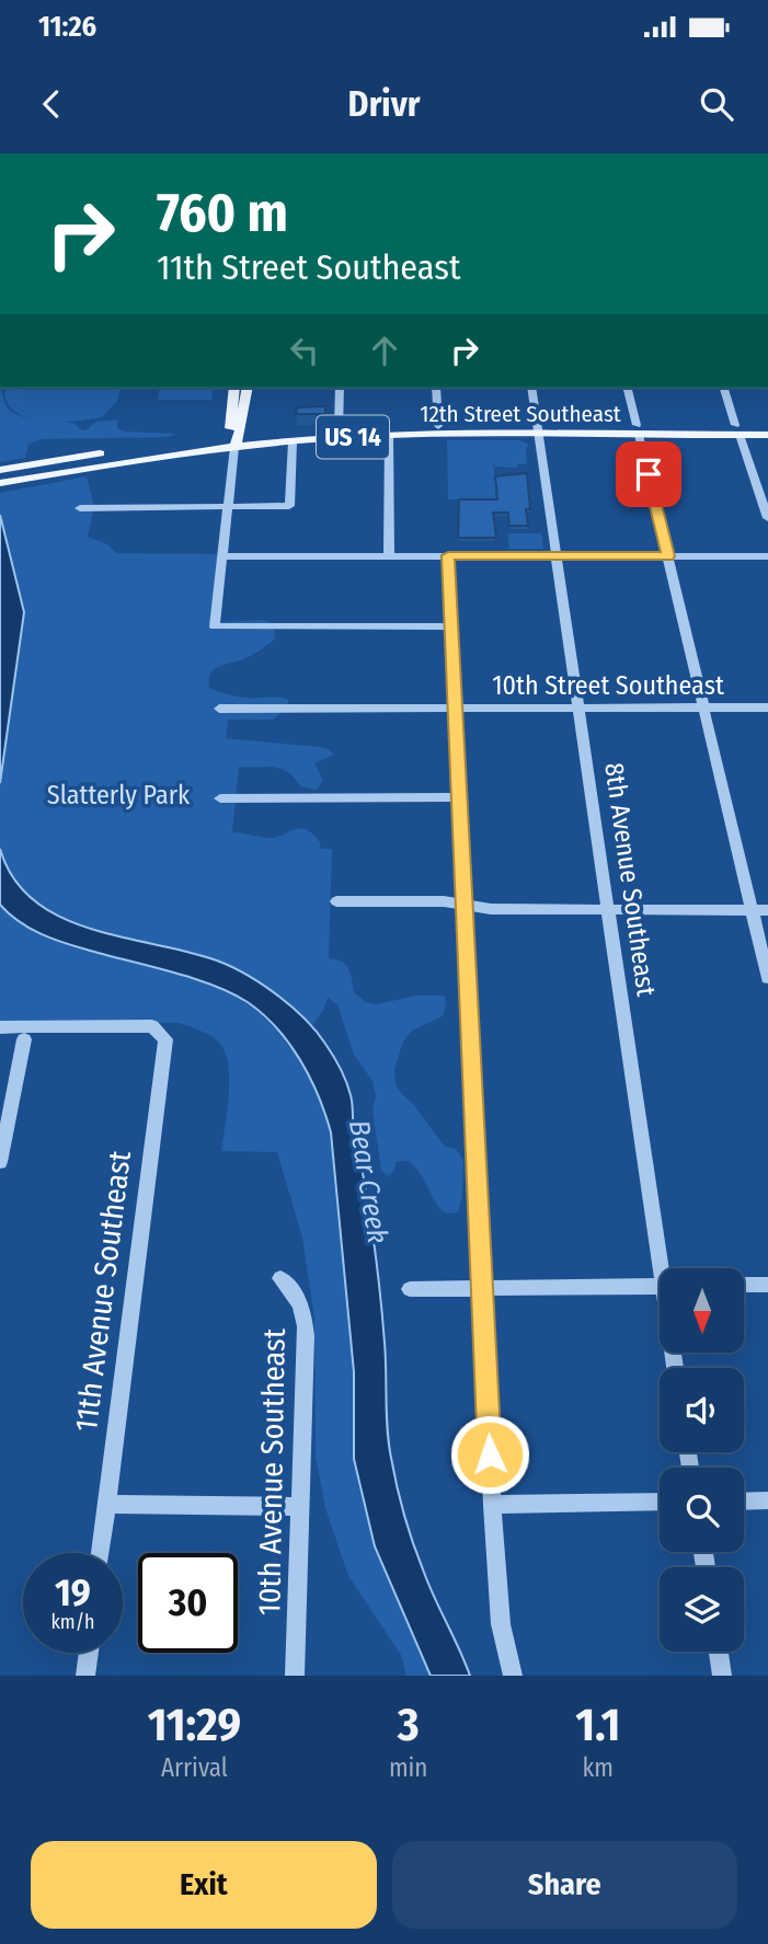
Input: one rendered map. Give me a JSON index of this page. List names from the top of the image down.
{
  "streets": {
    "main road": ["12th Street Southeast", "US 14"],
    "street": [
      "10th Street Southeast",
      "8th Avenue Southeast",
      "11th Avenue Southeast",
      "10th Avenue Southeast"
    ]
  },
  "crossings": [
    ["12th Street Southeast", "8th Avenue Southeast"],
    ["10th Street Southeast", "8th Avenue Southeast"]
  ],
  "water": ["Bear Creek"],
  "parks": ["Slatterly Park"],
  "north": "bottom",
  "page": {
    "status": "11:26",
    "header": "Drivr",
    "turn": ["760 m", "11th Street Southeast"],
    "speed": "19 km/h",
    "limit": "30",
    "eta": [
      "11:29",
      "Arrival",
      "3",
      "min",
      "1.1",
      "km"
    ],
    "buttons": ["Exit", "Share"]
  }
}
